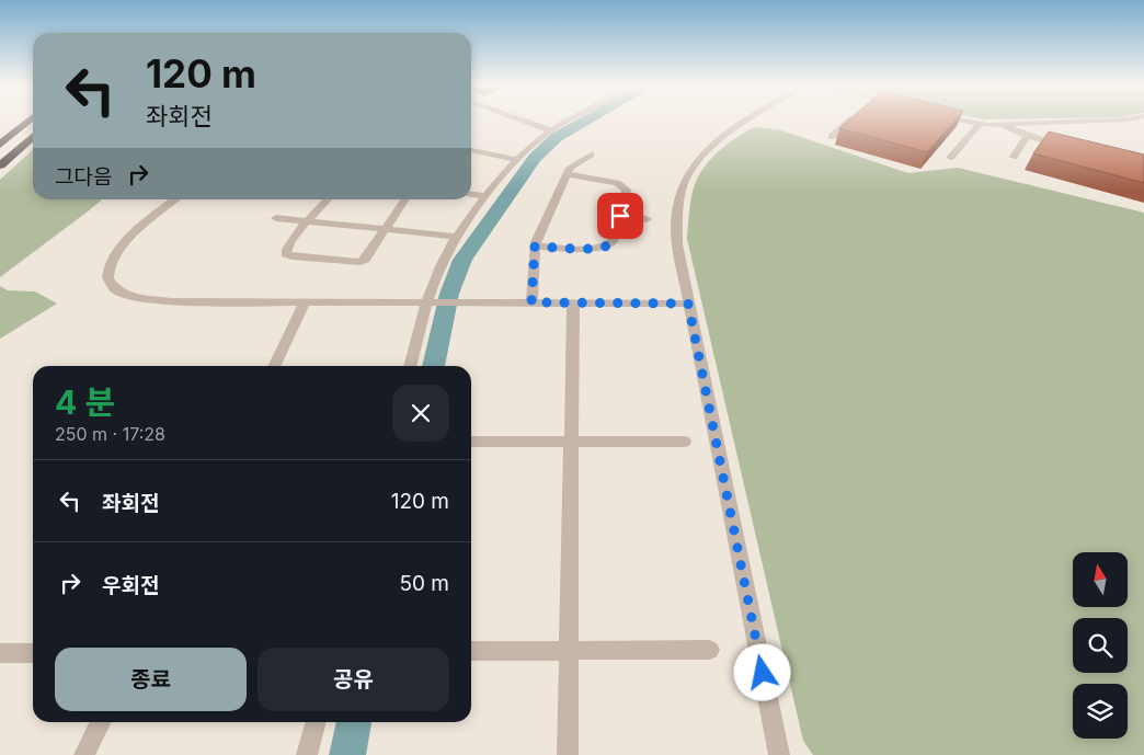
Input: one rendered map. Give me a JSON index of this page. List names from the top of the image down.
{
  "north": "top",
  "page": {
    "turn": ["120 m", "좌회전"],
    "then": "그다음",
    "heading": ["4 분", "250 m · 17:28"],
    "list": [
      {
        "name": "좌회전",
        "value": "120 m"
      },
      {
        "name": "우회전",
        "value": "50 m"
      }
    ],
    "buttons": ["종료", "공유"]
  }
}
